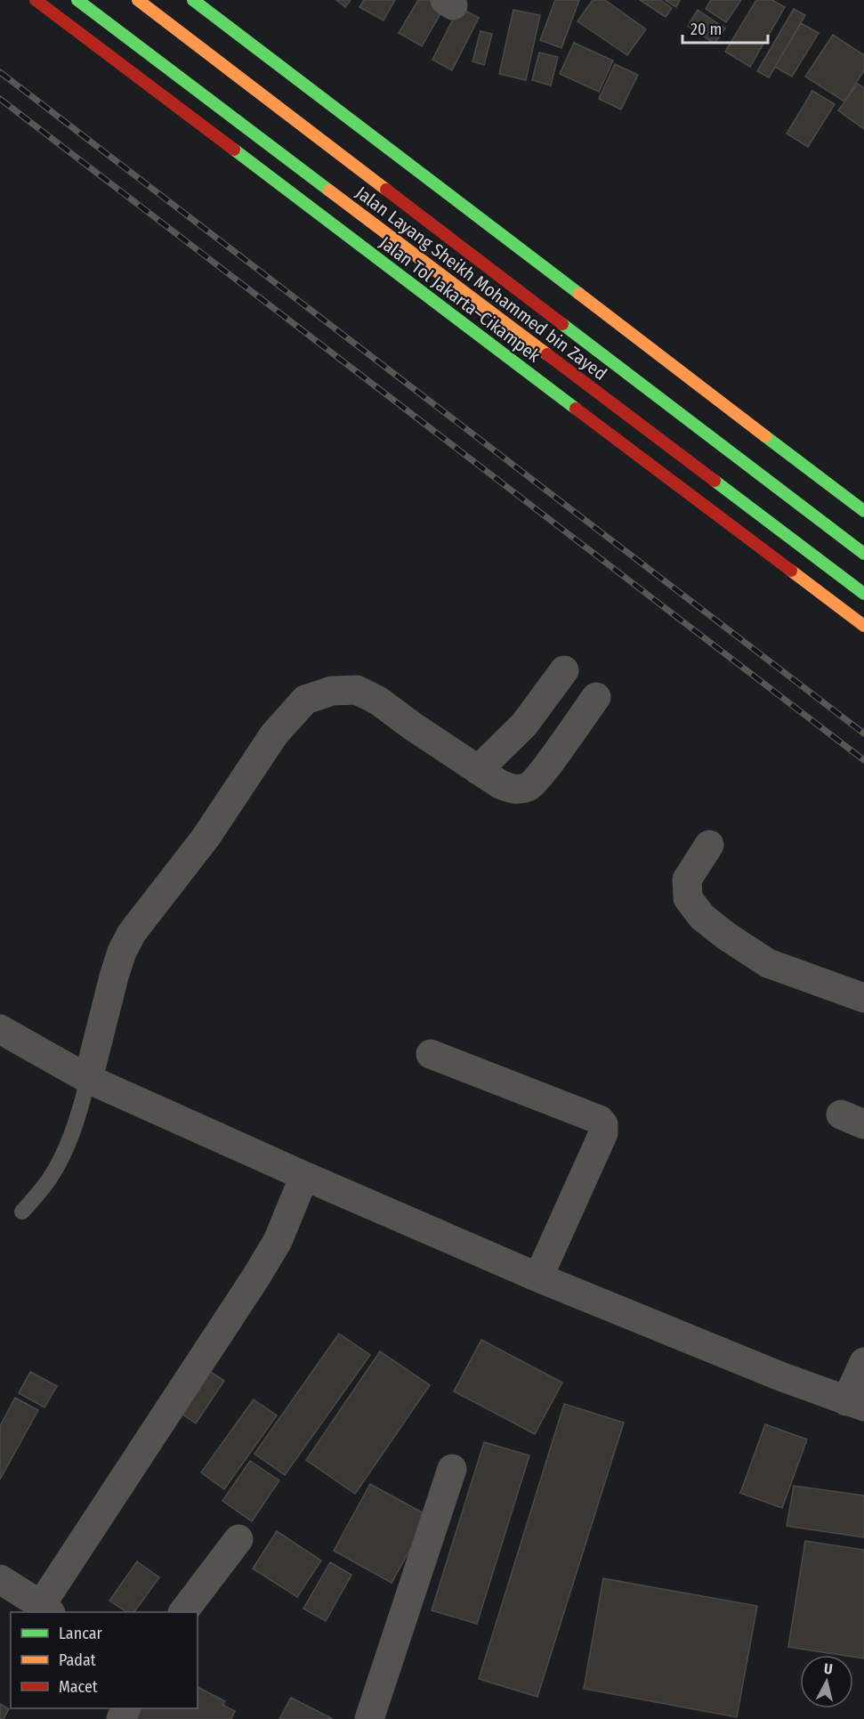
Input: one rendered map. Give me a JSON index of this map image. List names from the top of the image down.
{
  "streets": {
    "highway": ["Jalan Layang Sheikh Mohammed bin Zayed", "Jalan Tol Jakarta–Cikampek"]
  },
  "legend": ["Lancar", "Padat", "Macet"],
  "scale_bar": "20 m",
  "north": "top"
}
